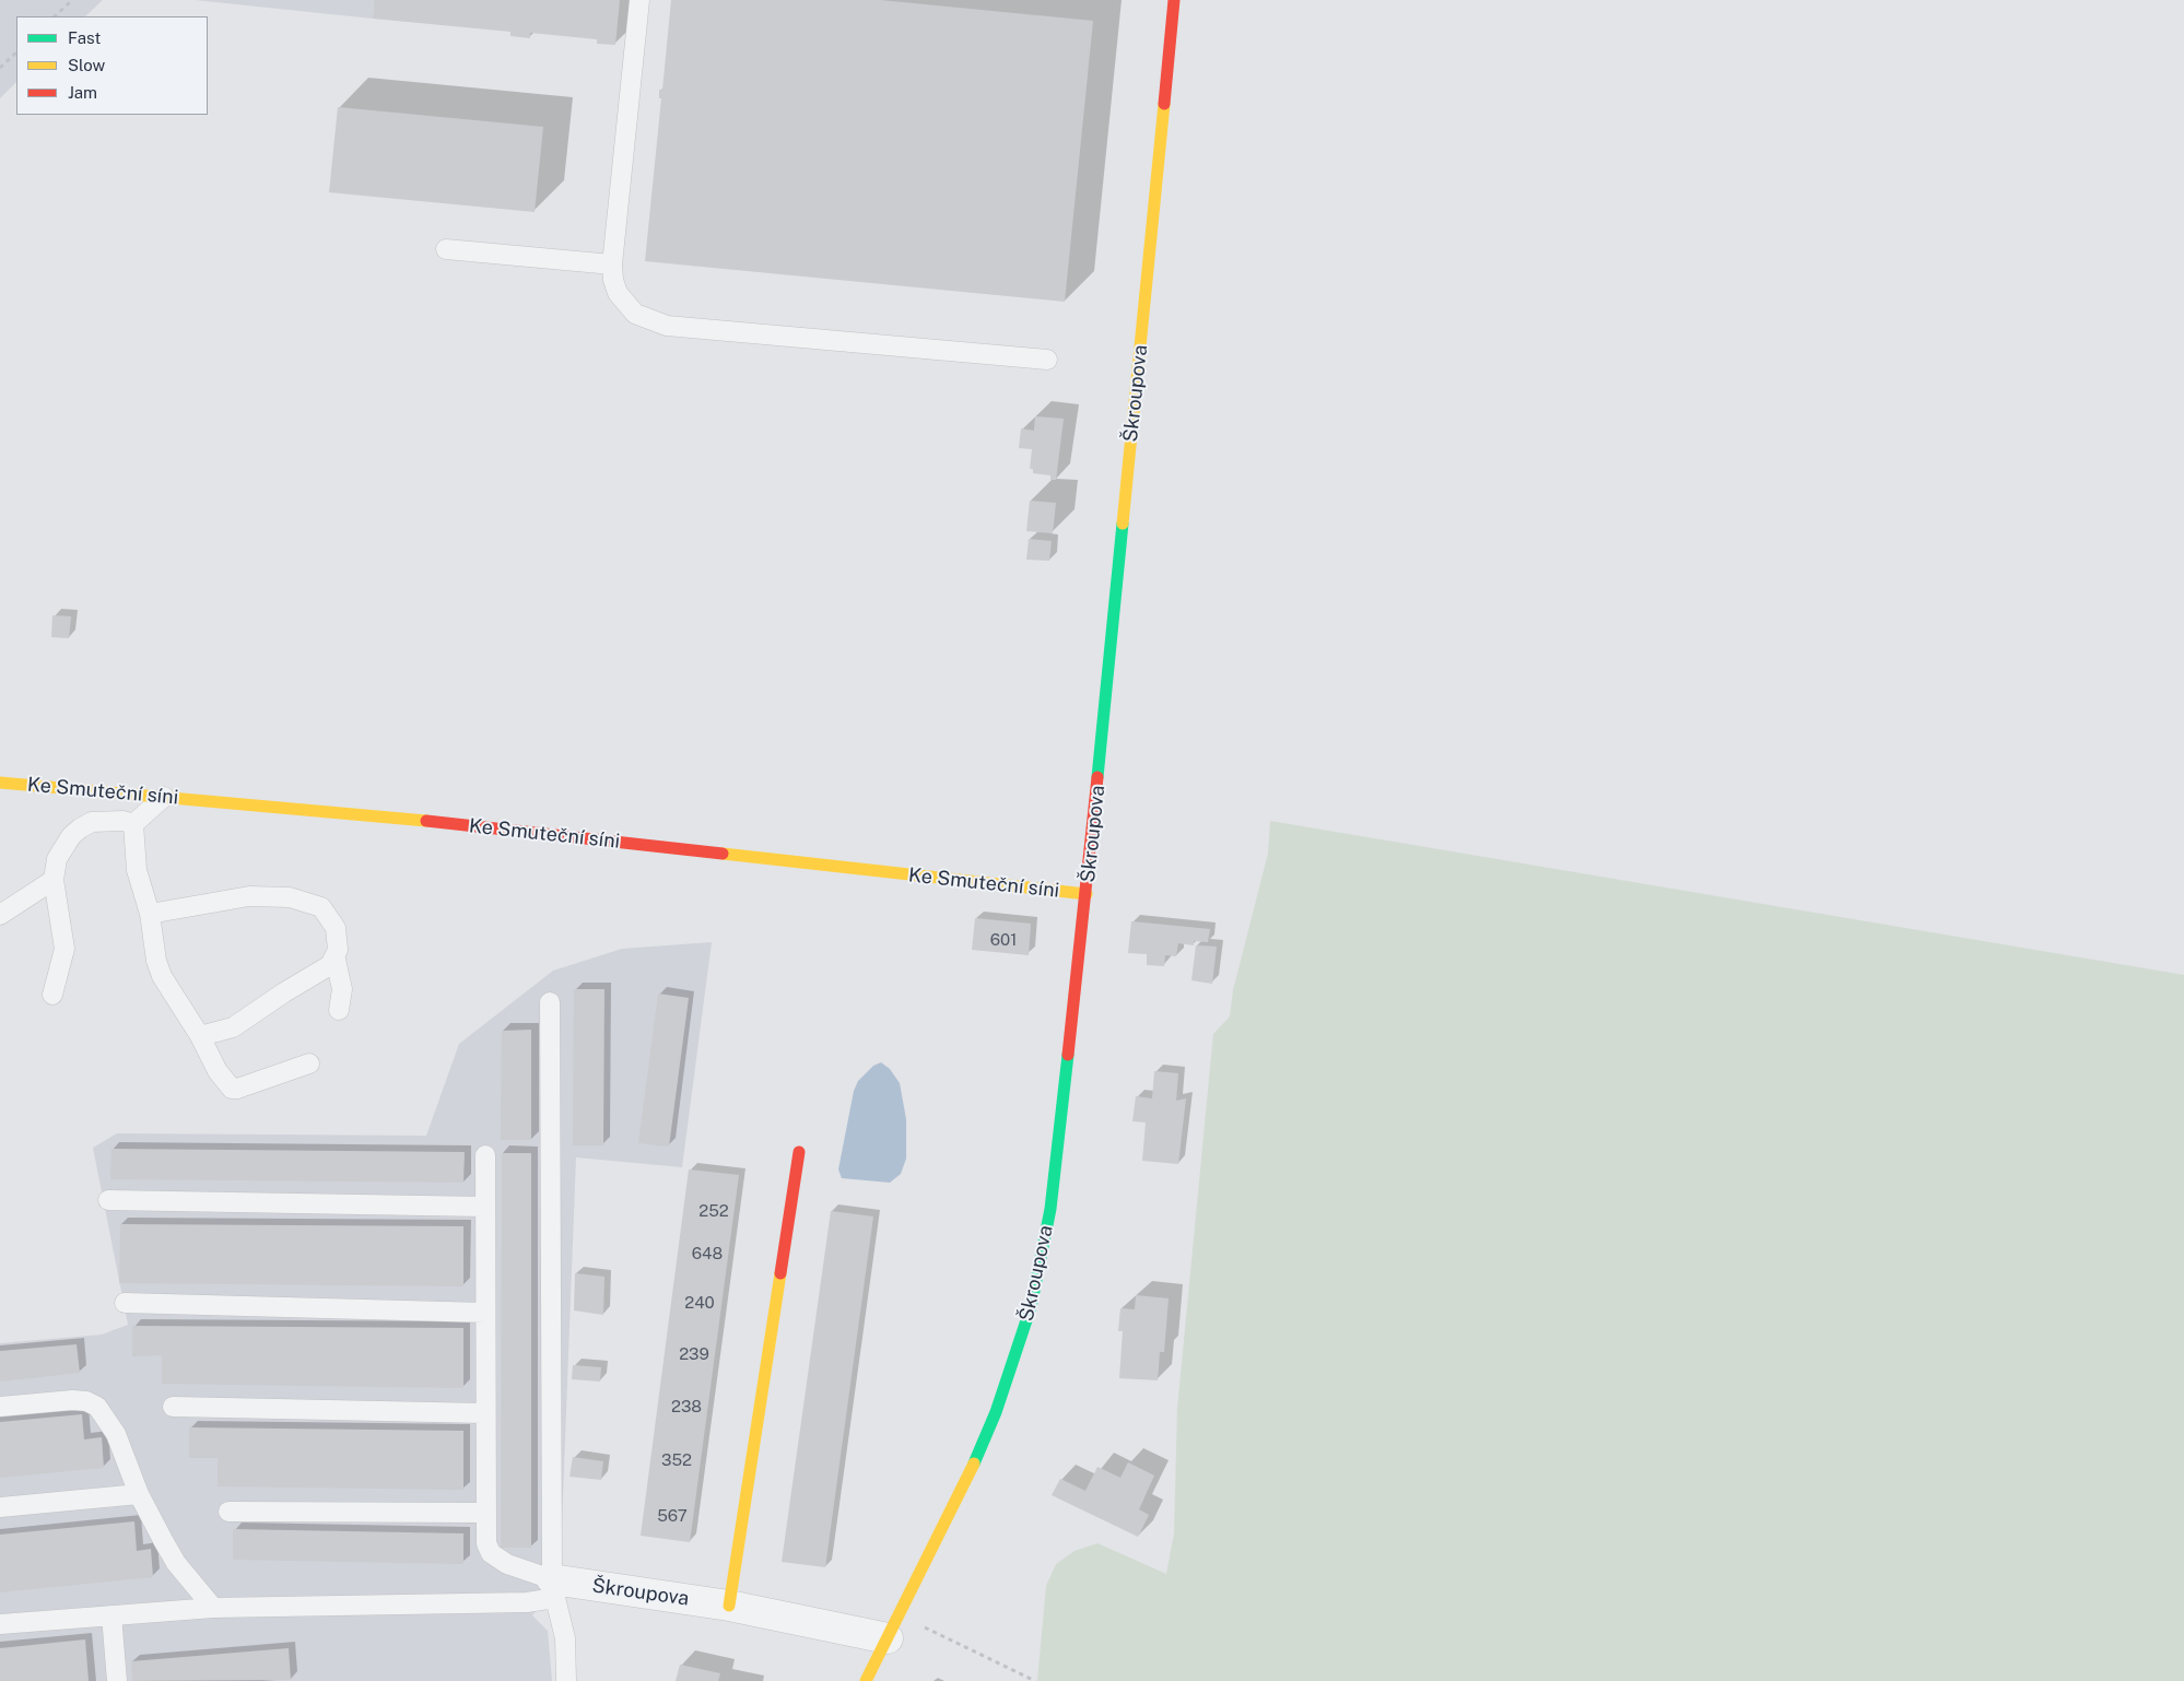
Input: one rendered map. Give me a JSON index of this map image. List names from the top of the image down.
{
  "streets": {
    "street": ["Škroupova", "Ke Smuteční síni"]
  },
  "crossings": [
    ["Škroupova", "Ke Smuteční síni"]
  ],
  "house_numbers": [
    "601",
    "252",
    "648",
    "240",
    "239",
    "238",
    "352",
    "567"
  ],
  "legend": ["Fast", "Slow", "Jam"]
}
